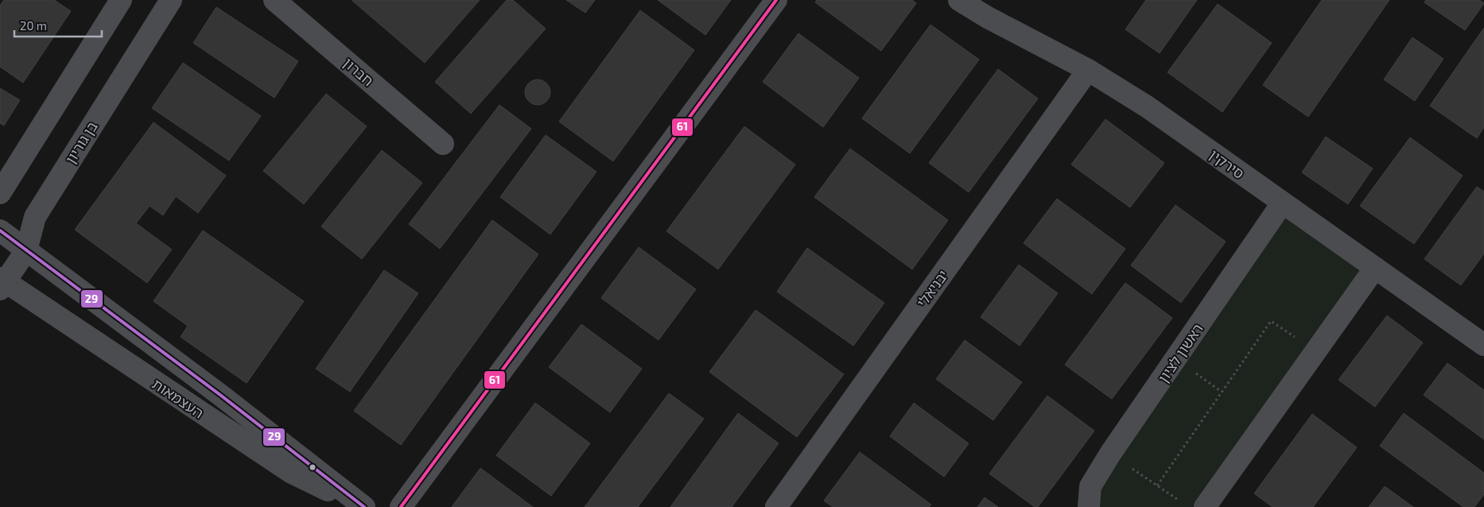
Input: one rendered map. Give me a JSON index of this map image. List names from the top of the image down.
{
  "streets": {
    "street": [
      "חברון",
      "בן גוריון",
      "סירקין",
      "יבניאלי",
      "ראשון לציון",
      "העצמאות"
    ]
  },
  "crossings": [
    ["בן גוריון", "העצמאות"],
    ["סירקין", "יבניאלי"],
    ["סירקין", "ראשון לציון"]
  ],
  "lines": ["transit line 61", "transit line 29"],
  "scale_bar": "20 m"
}
